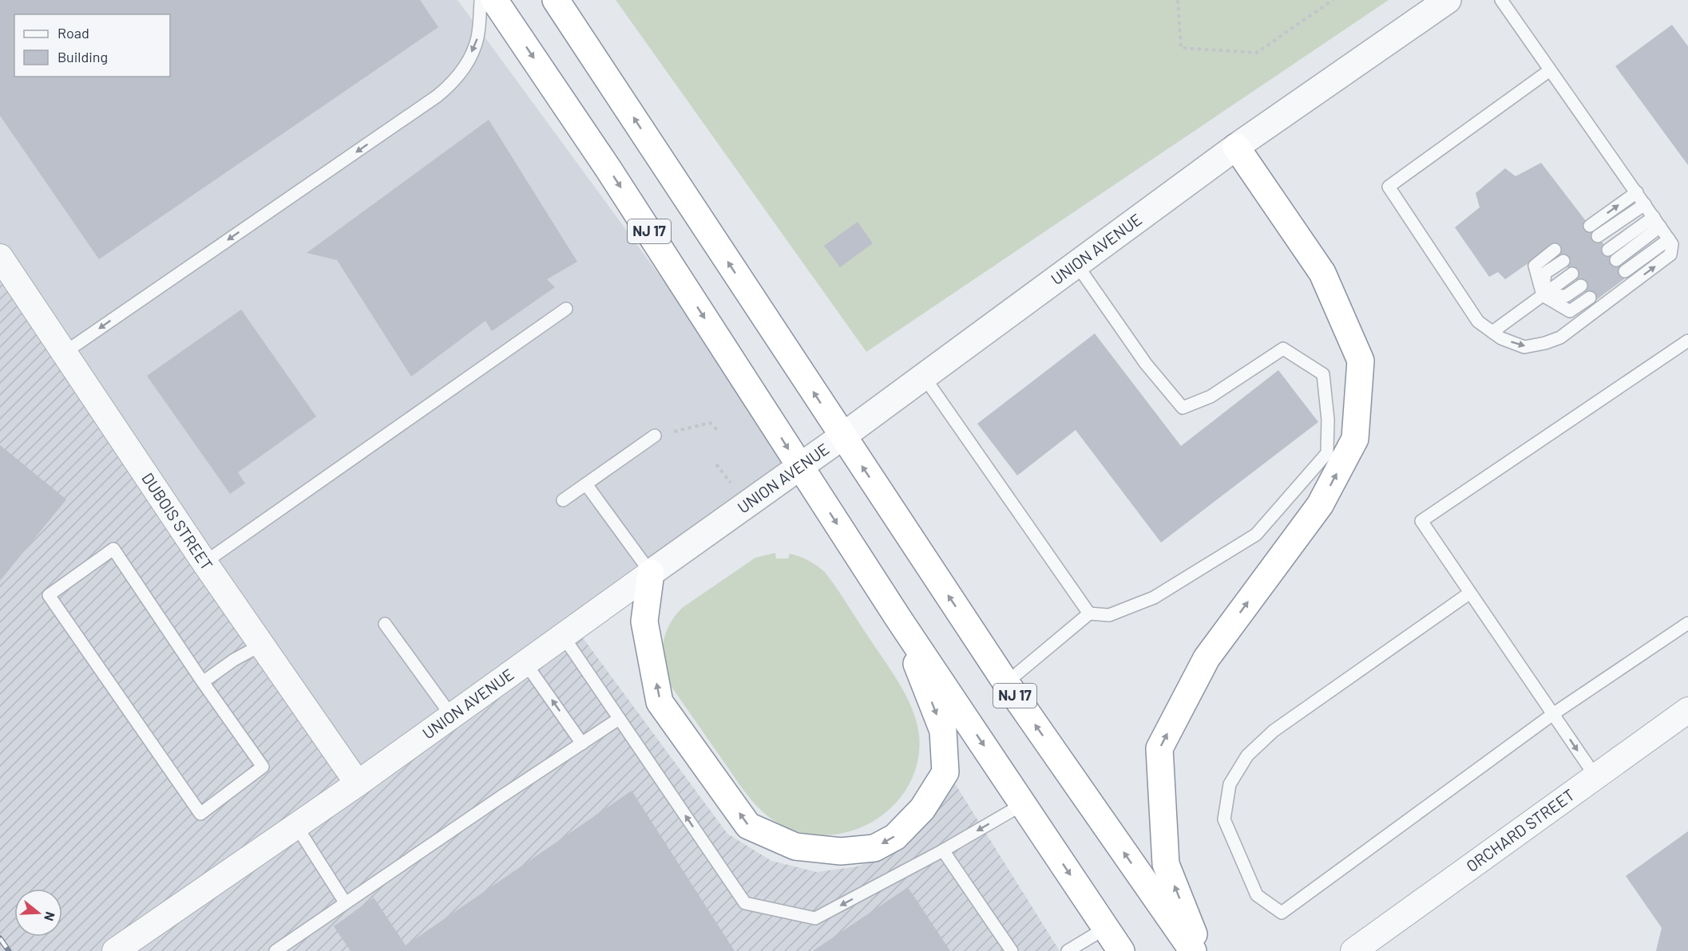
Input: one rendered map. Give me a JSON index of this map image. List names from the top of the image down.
{
  "streets": {
    "highway": ["NJ 17"],
    "street": ["UNION AVENUE", "DUBOIS STREET", "ORCHARD STREET"]
  },
  "crossings": [
    ["NJ 17", "UNION AVENUE"],
    ["UNION AVENUE", "DUBOIS STREET"]
  ],
  "legend": ["Road", "Building"],
  "north": "right"
}
